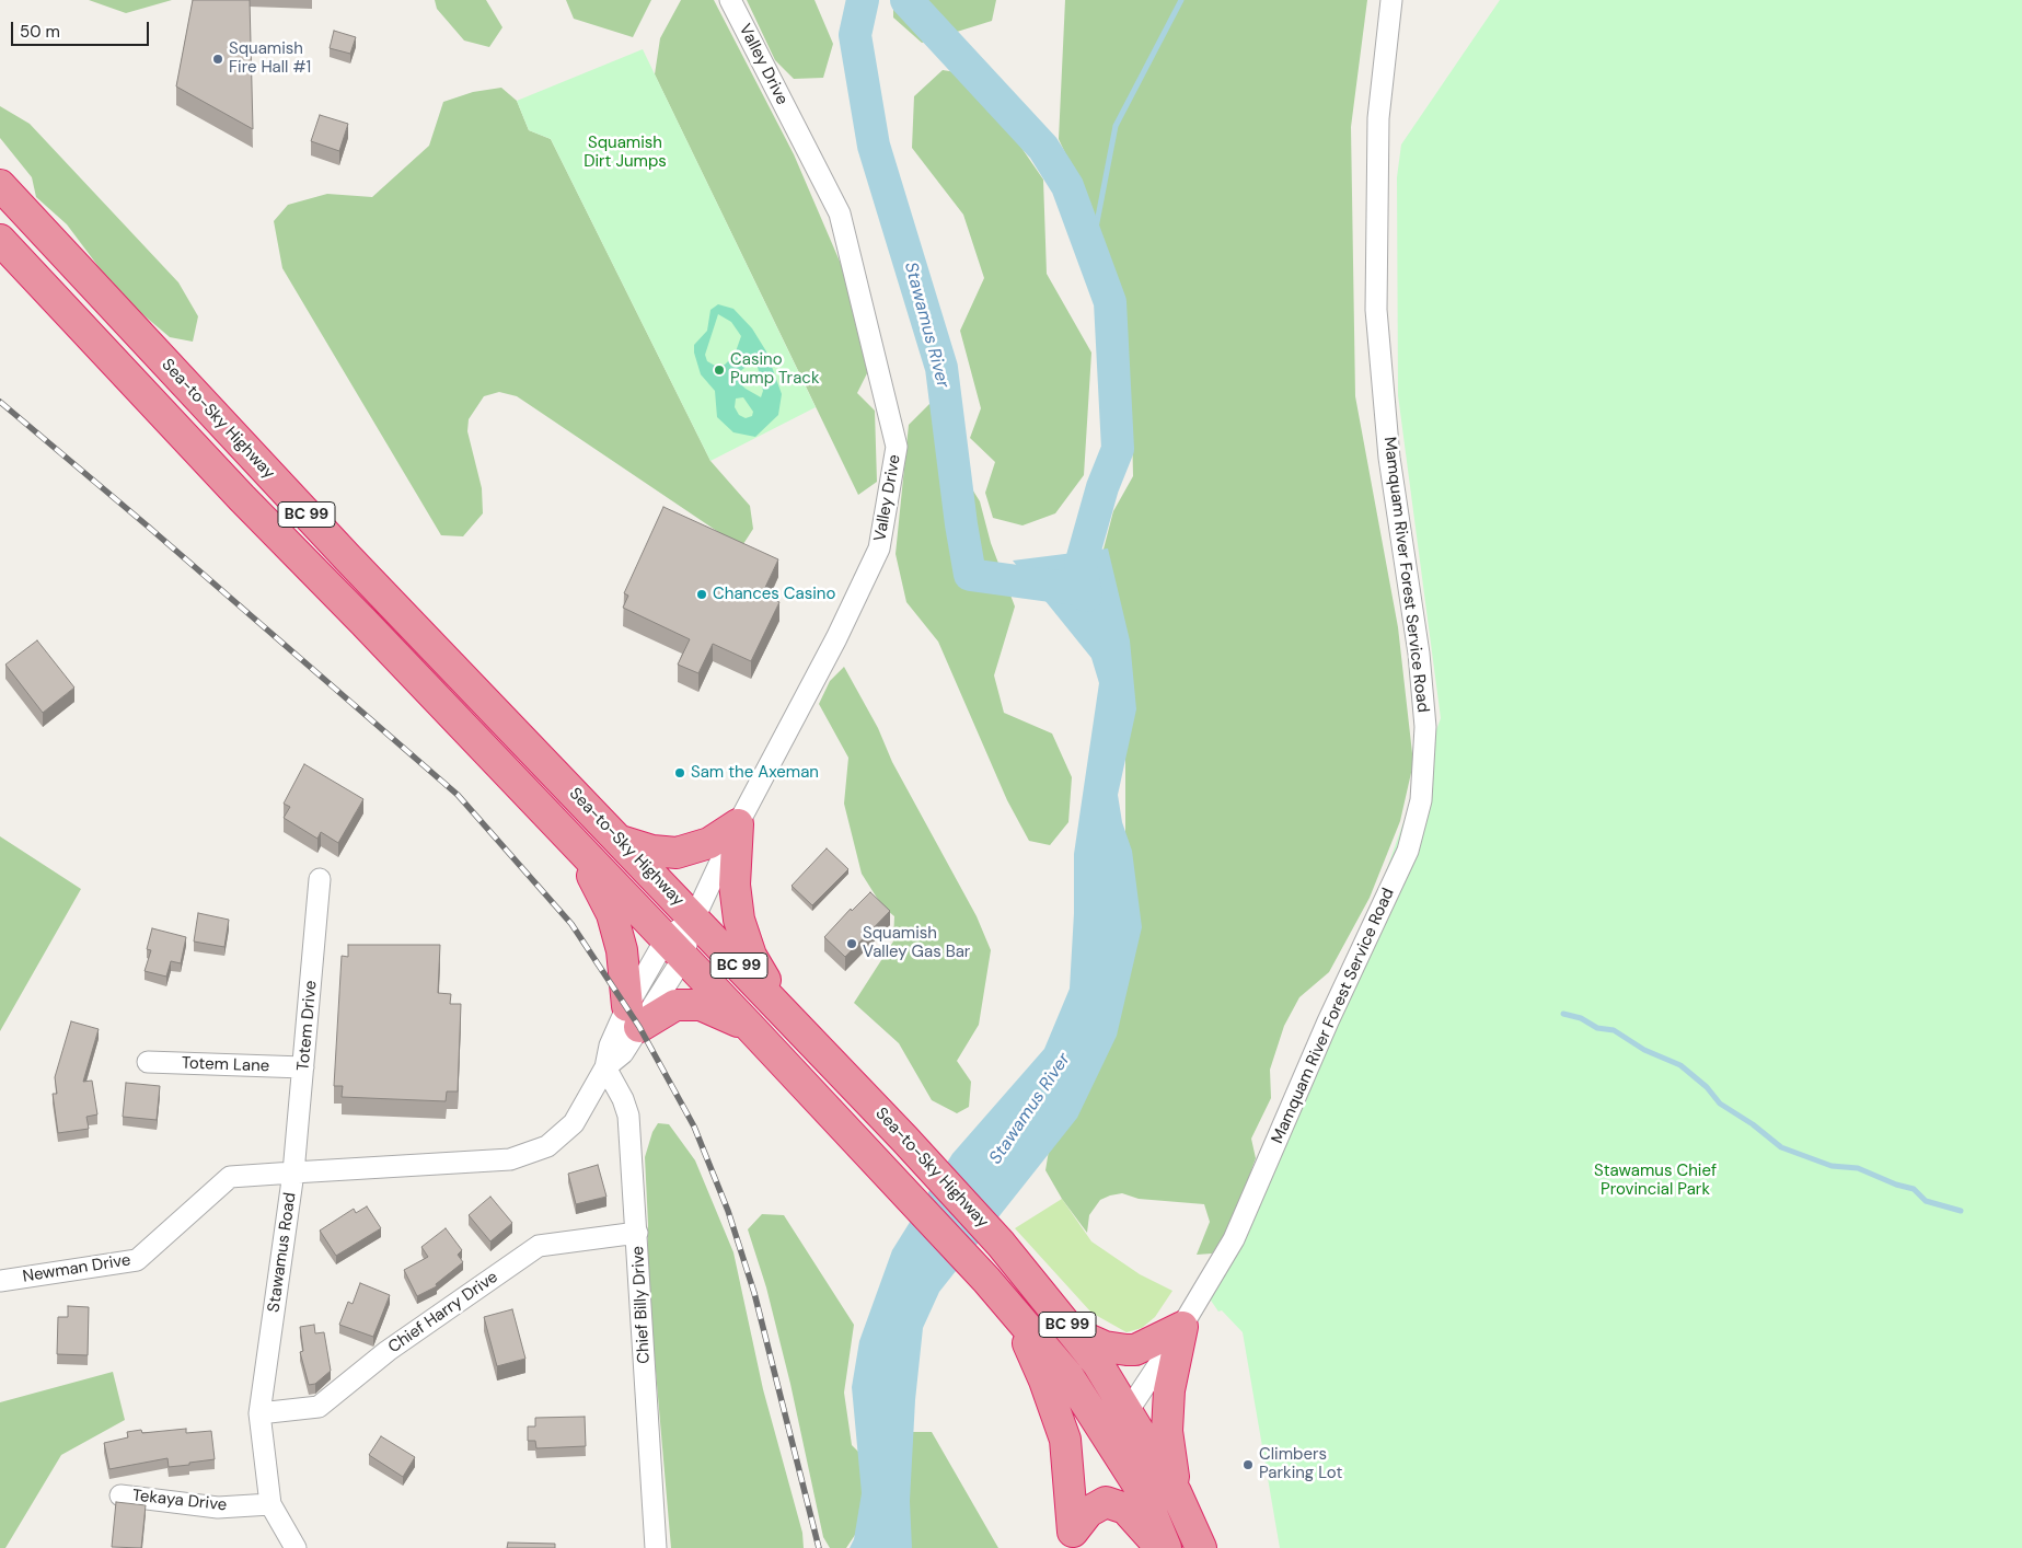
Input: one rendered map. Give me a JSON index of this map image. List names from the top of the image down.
{
  "streets": {
    "highway": ["Sea-to-Sky Highway", "BC 99"],
    "street": [
      "Valley Drive",
      "Mamquam River Forest Service Road",
      "Totem Drive",
      "Totem Lane",
      "Stawamus Road",
      "Newman Drive",
      "Chief Billy Drive",
      "Chief Harry Drive",
      "Tekaya Drive"
    ]
  },
  "crossings": [
    ["Valley Drive", "Sea-to-Sky Highway"],
    ["Valley Drive", "Stawamus Road"],
    ["Sea-to-Sky Highway", "Mamquam River Forest Service Road"],
    ["Sea-to-Sky Highway", "Stawamus Road"],
    ["Totem Drive", "Totem Lane"],
    ["Totem Drive", "Stawamus Road"],
    ["Totem Drive", "Newman Drive"],
    ["Stawamus Road", "Newman Drive"],
    ["Stawamus Road", "Chief Billy Drive"],
    ["Stawamus Road", "Chief Harry Drive"],
    ["Stawamus Road", "Tekaya Drive"],
    ["Chief Billy Drive", "Chief Harry Drive"]
  ],
  "water": ["Stawamus River"],
  "parks": ["Squamish Dirt Jumps", "Stawamus Chief Provincial Park"],
  "places": [
    "Squamish Fire Hall #1",
    "Casino Pump Track",
    "Chances Casino",
    "Sam the Axeman",
    "Squamish Valley Gas Bar",
    "Climbers Parking Lot"
  ],
  "scale_bar": "50 m"
}
